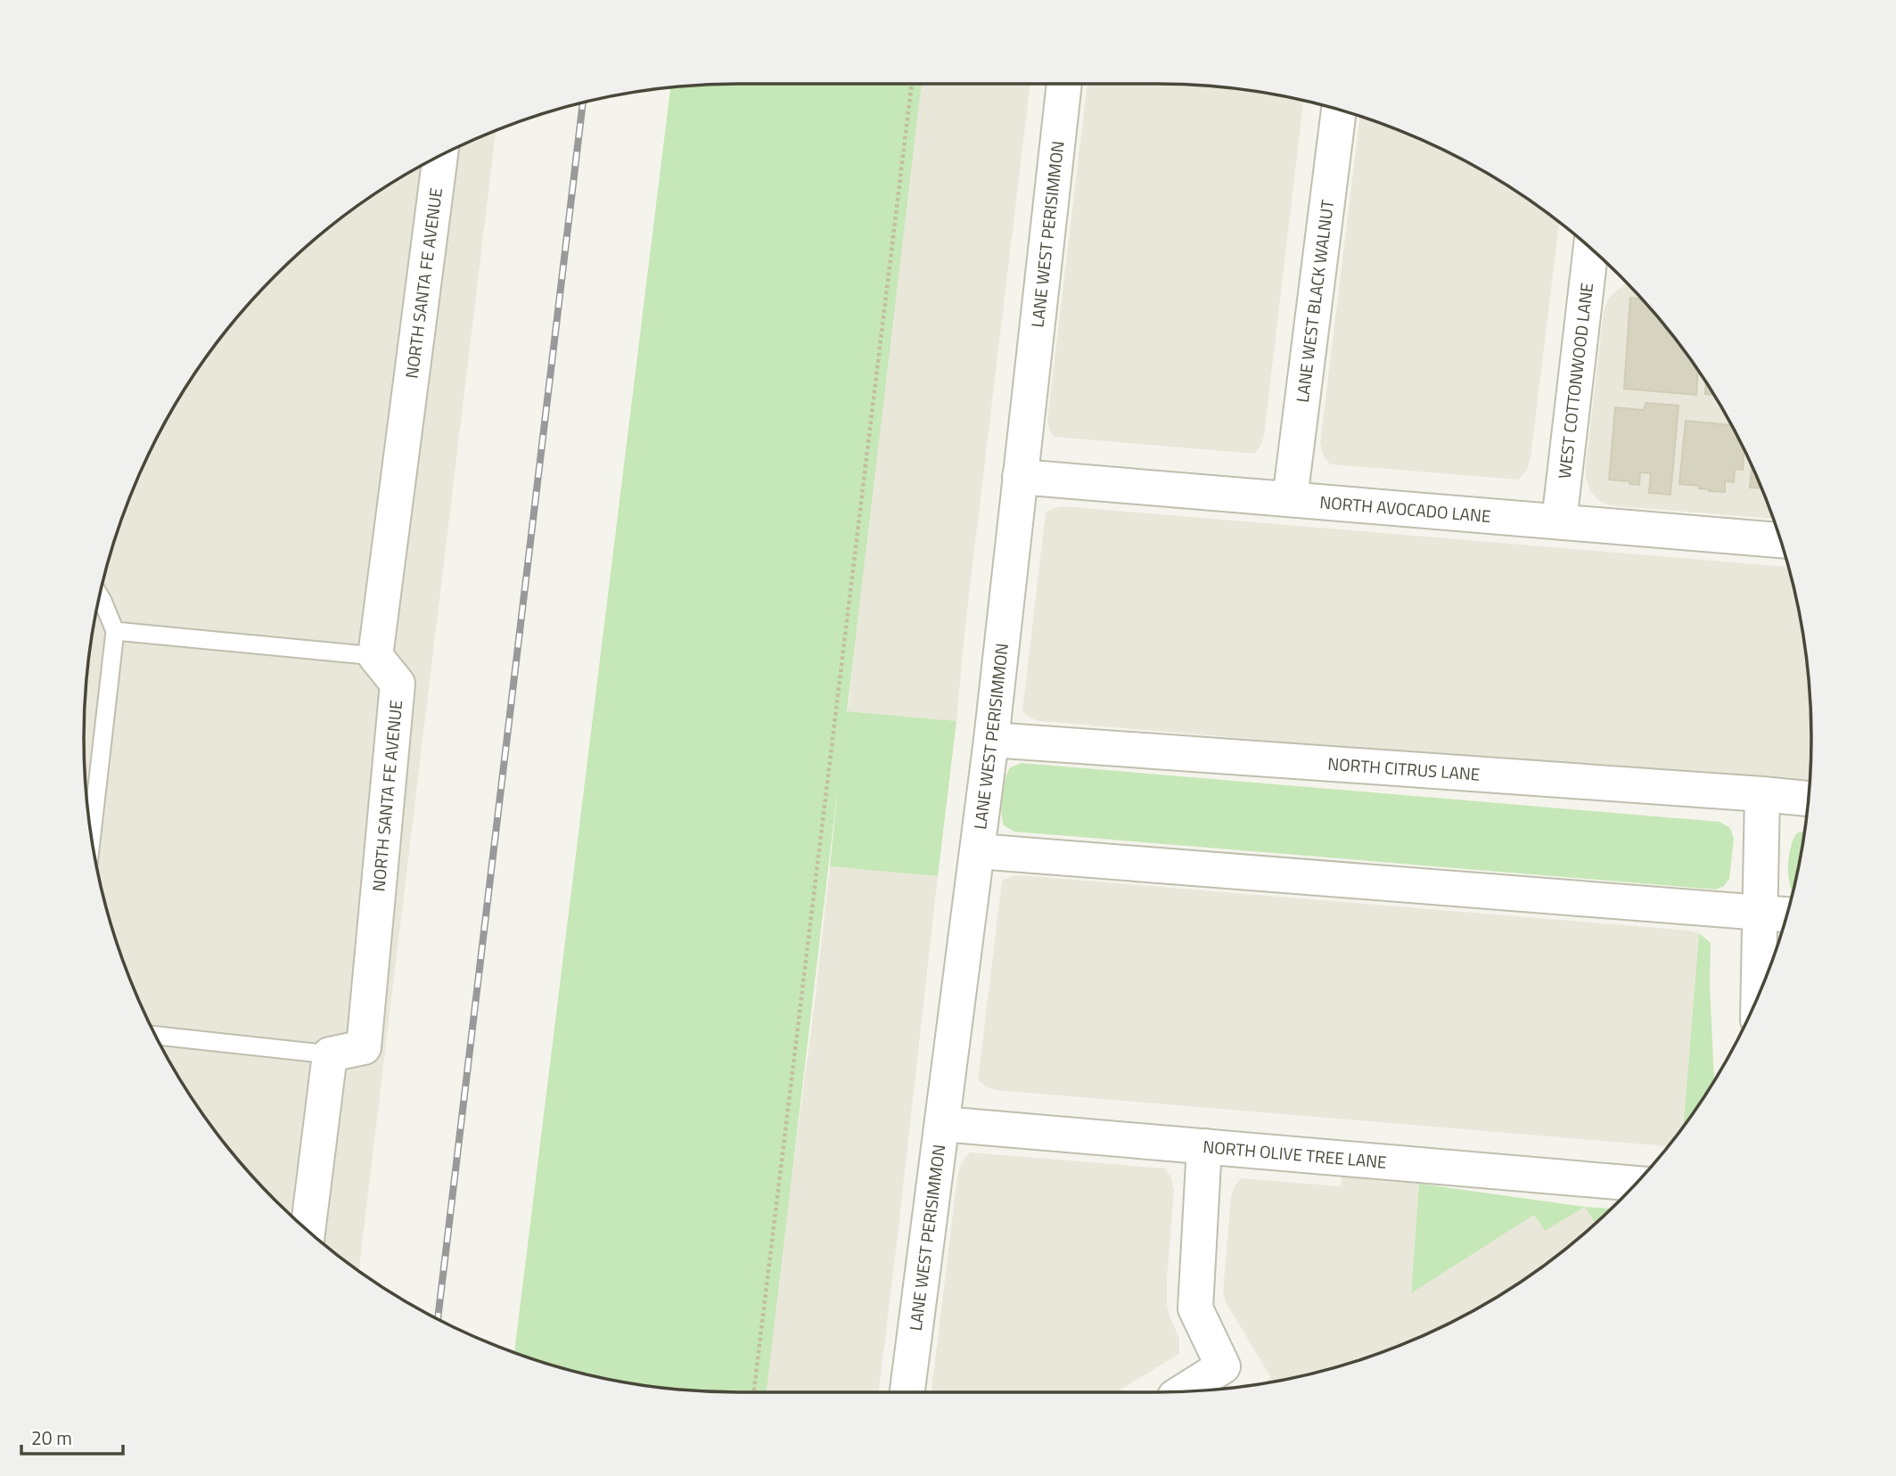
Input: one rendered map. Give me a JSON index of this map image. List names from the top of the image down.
{
  "streets": {
    "street": [
      "LANE WEST PERISIMMON",
      "NORTH SANTA FE AVENUE",
      "LANE WEST BLACK WALNUT",
      "WEST COTTONWOOD LANE",
      "NORTH AVOCADO LANE",
      "NORTH CITRUS LANE",
      "NORTH OLIVE TREE LANE"
    ]
  },
  "crossings": [
    ["LANE WEST PERISIMMON", "NORTH AVOCADO LANE"],
    ["LANE WEST PERISIMMON", "NORTH CITRUS LANE"],
    ["LANE WEST PERISIMMON", "NORTH OLIVE TREE LANE"],
    ["LANE WEST BLACK WALNUT", "NORTH AVOCADO LANE"],
    ["WEST COTTONWOOD LANE", "NORTH AVOCADO LANE"]
  ],
  "scale_bar": "20 m"
}
